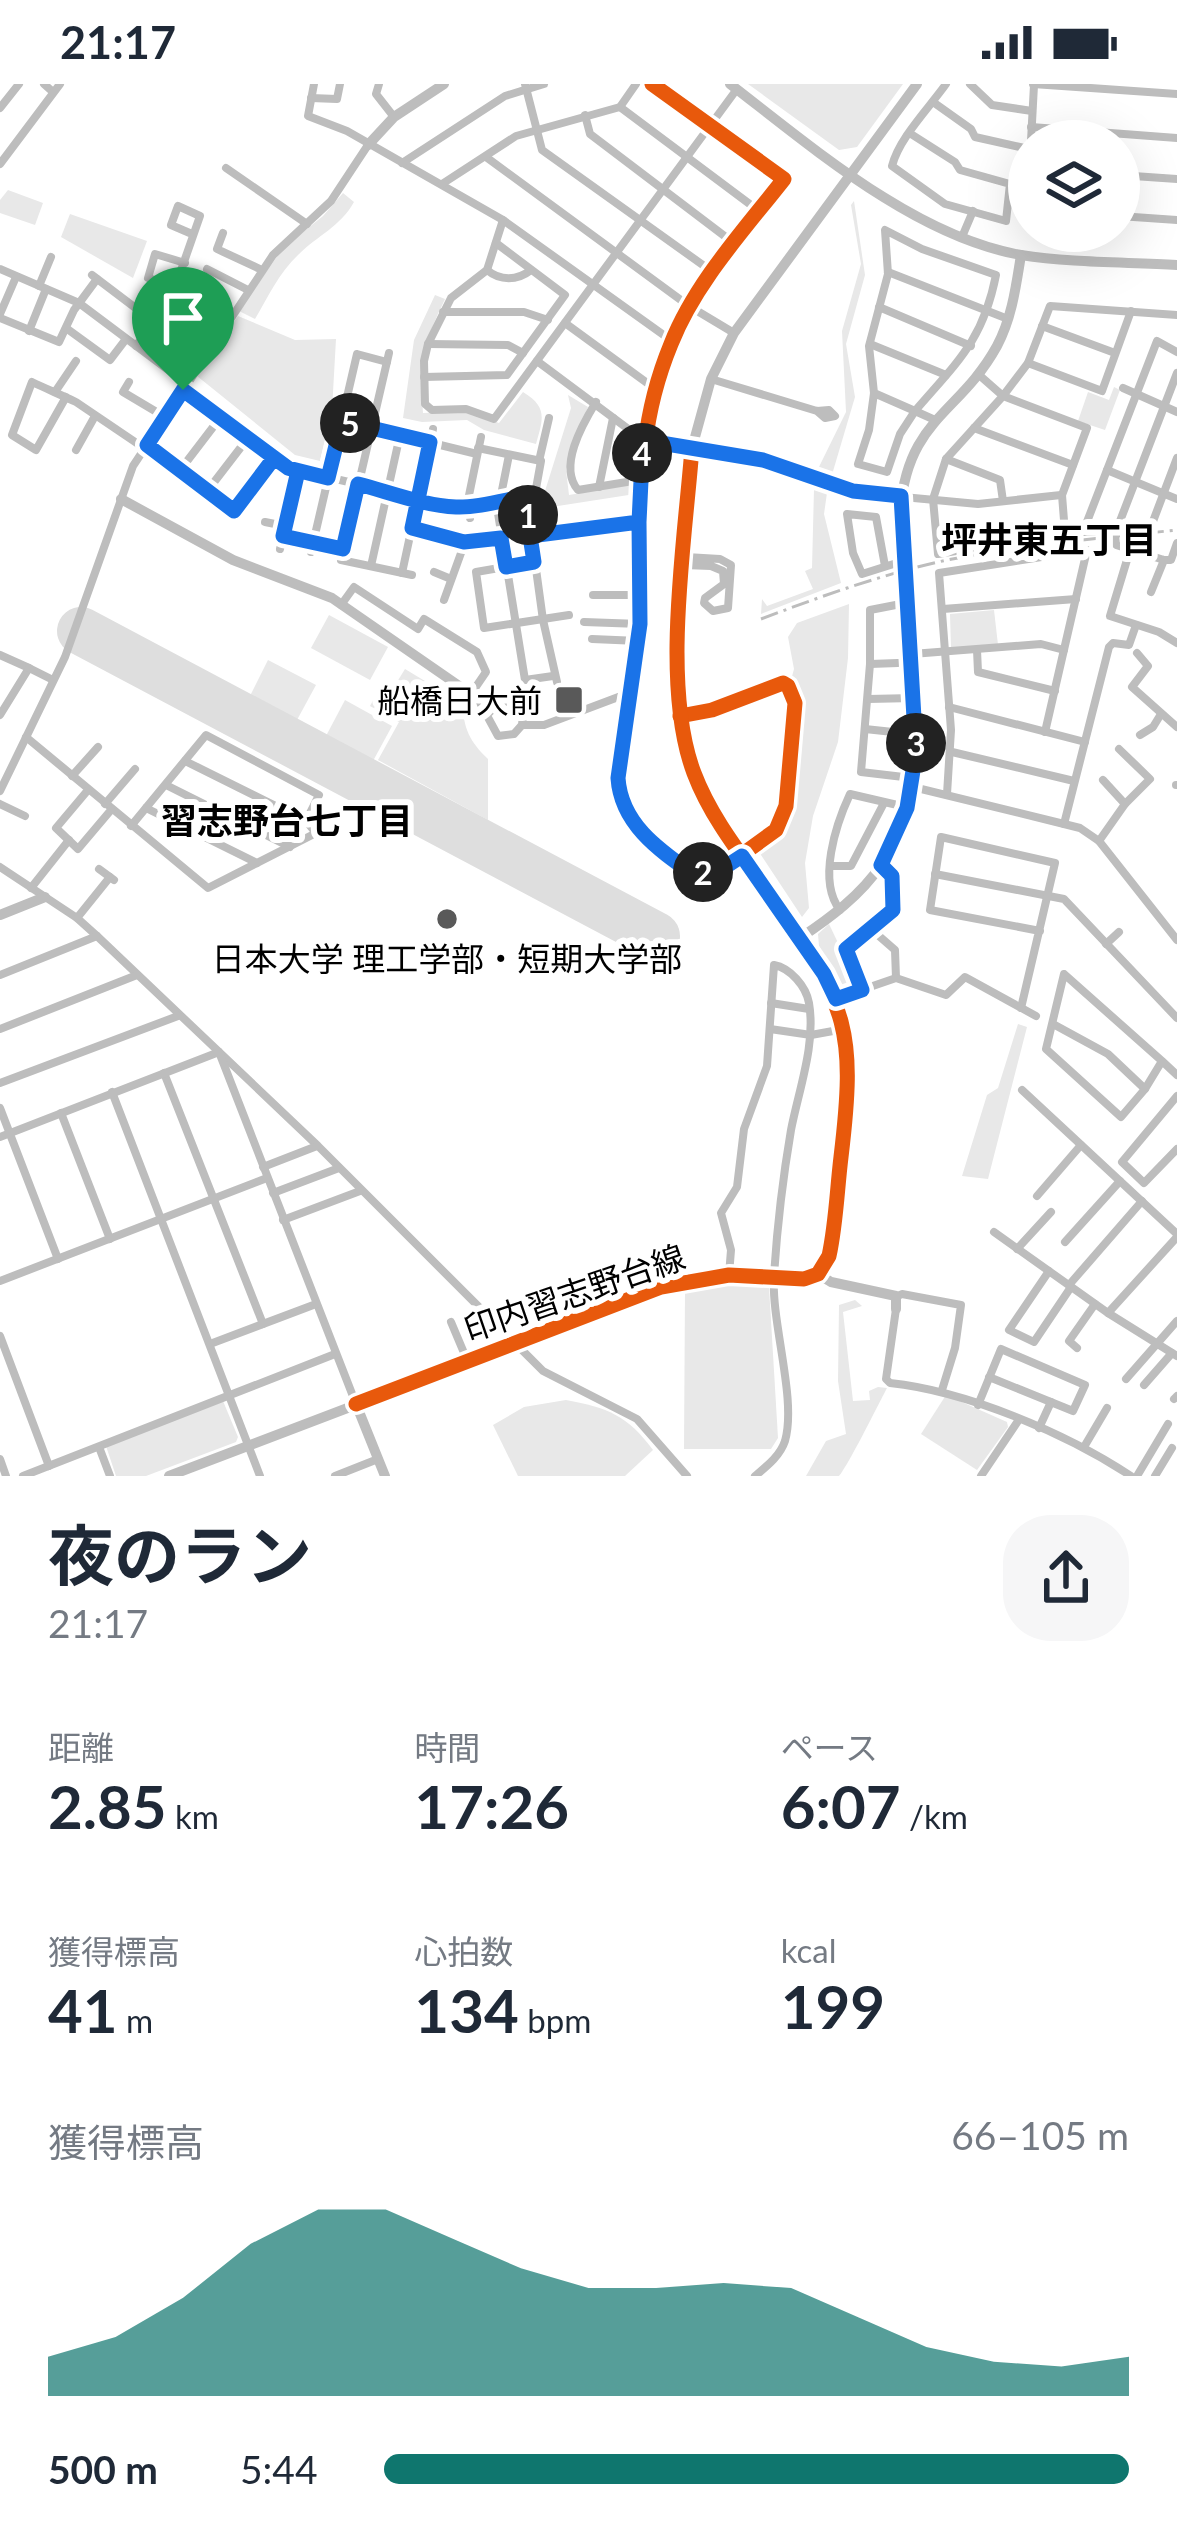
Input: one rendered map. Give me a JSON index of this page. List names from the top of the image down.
{
  "streets": {
    "street": ["印内習志野台線"]
  },
  "districts": ["坪井東五丁目", "習志野台七丁目"],
  "places": {
    "transit": ["船橋日大前"],
    "other": ["日本大学 理工学部・短期大学部"]
  },
  "page": {
    "status": "21:17",
    "pins": [
      "5",
      "4",
      "1",
      "3",
      "2"
    ],
    "heading": ["夜のラン", "21:17"],
    "stats": [
      ["距離", "2.85 km"],
      ["時間", "17:26"],
      ["ペース", "6:07 /km"],
      ["獲得標高", "41 m"],
      ["心拍数", "134 bpm"],
      ["kcal", "199"]
    ],
    "chart": ["獲得標高", "66–105 m"],
    "list": [
      {
        "name": "500 m",
        "note": "5:44"
      }
    ]
  }
}
